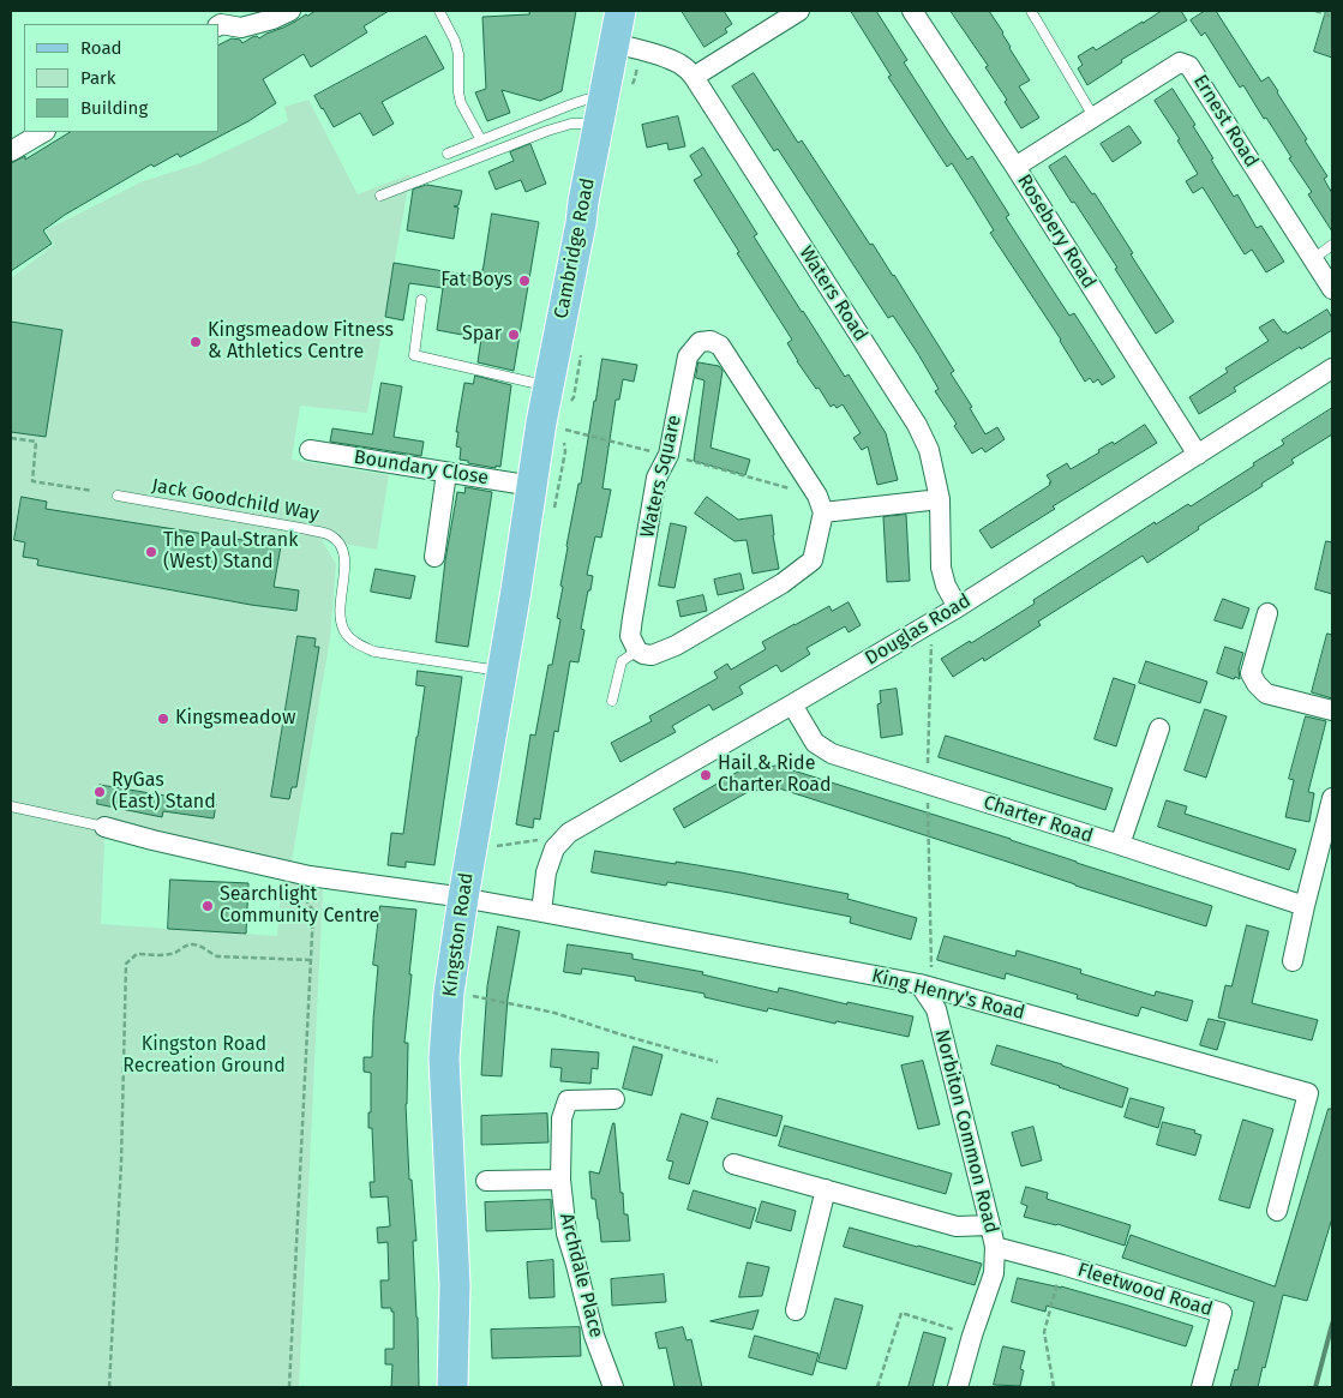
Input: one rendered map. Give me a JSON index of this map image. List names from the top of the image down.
{
  "streets": {
    "main road": ["Cambridge Road", "Kingston Road"],
    "street": [
      "Ernest Road",
      "Rosebery Road",
      "Waters Road",
      "Boundary Close",
      "Waters Square",
      "Douglas Road",
      "Charter Road",
      "King Henry's Road",
      "Norbiton Common Road",
      "Archdale Place",
      "Fleetwood Road"
    ],
    "lane": ["Jack Goodchild Way"]
  },
  "crossings": [
    ["Ernest Road", "Rosebery Road"],
    ["Rosebery Road", "Douglas Road"],
    ["Cambridge Road", "Waters Road"],
    ["Cambridge Road", "Boundary Close"],
    ["Cambridge Road", "Kingston Road"],
    ["Waters Road", "Douglas Road"],
    ["Boundary Close", "Kingston Road"],
    ["Jack Goodchild Way", "Kingston Road"],
    ["Douglas Road", "Charter Road"],
    ["Douglas Road", "King Henry's Road"],
    ["Kingston Road", "King Henry's Road"],
    ["King Henry's Road", "Norbiton Common Road"],
    ["Norbiton Common Road", "Fleetwood Road"]
  ],
  "parks": ["Kingston Road Recreation Ground"],
  "places": [
    "Fat Boys",
    "Spar",
    "Kingsmeadow Fitness & Athletics Centre",
    "The Paul Strank (West) Stand",
    "Kingsmeadow",
    "Hail & Ride Charter Road",
    "RyGas (East) Stand",
    "Searchlight Community Centre"
  ],
  "legend": ["Road", "Park", "Building"]
}
